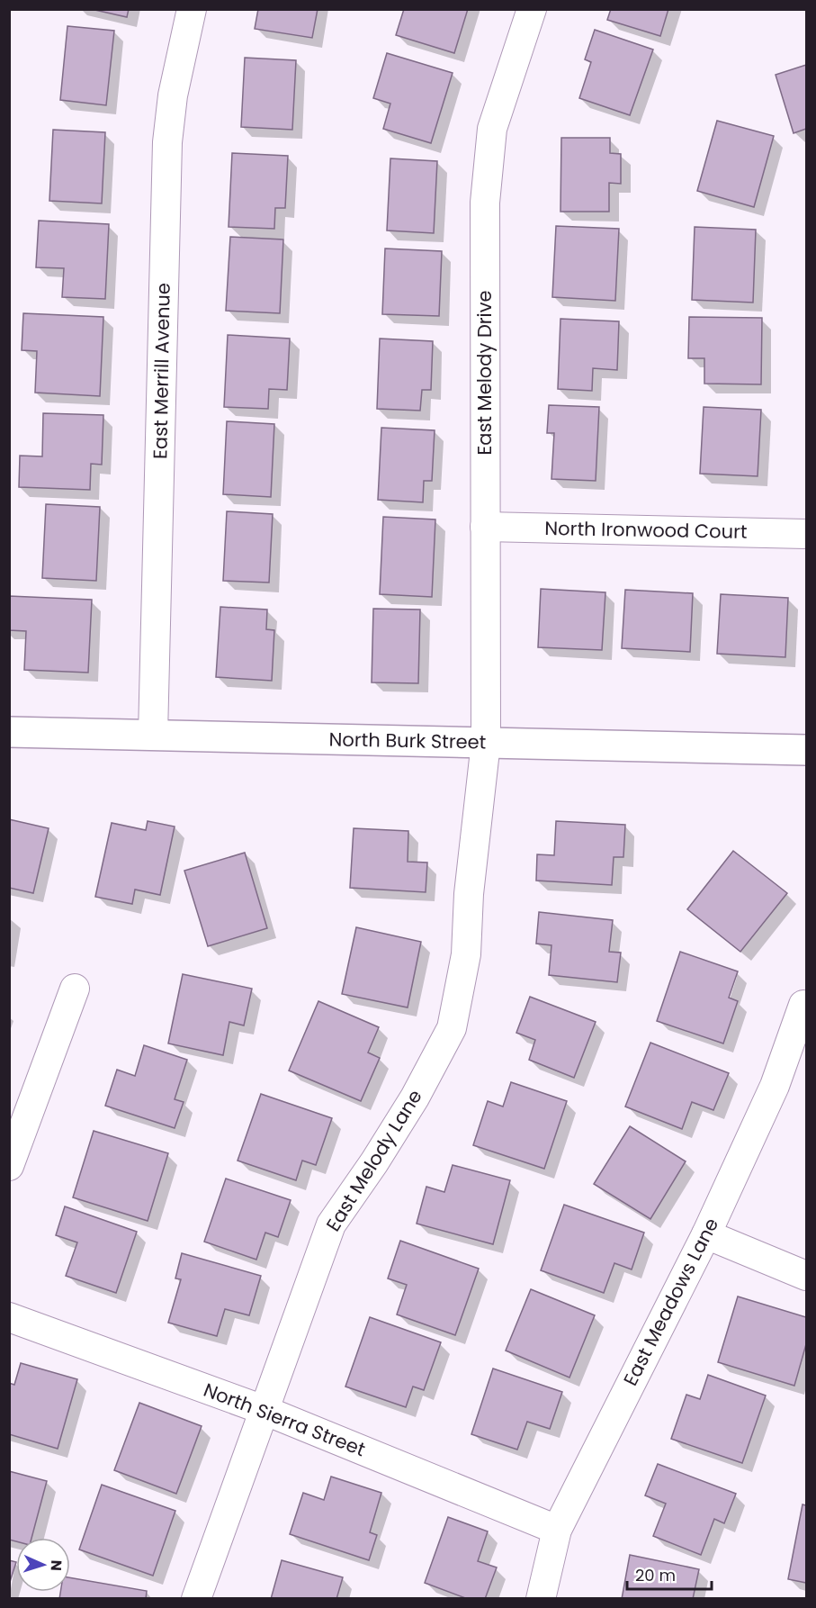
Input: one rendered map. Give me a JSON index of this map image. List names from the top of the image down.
{
  "streets": {
    "street": [
      "East Merrill Avenue",
      "East Melody Drive",
      "North Ironwood Court",
      "North Burk Street",
      "East Melody Lane",
      "East Meadows Lane",
      "North Sierra Street"
    ]
  },
  "crossings": [
    ["East Merrill Avenue", "North Burk Street"],
    ["East Melody Drive", "North Ironwood Court"],
    ["East Melody Drive", "North Burk Street"],
    ["East Melody Drive", "East Melody Lane"],
    ["North Burk Street", "East Melody Lane"],
    ["East Melody Lane", "North Sierra Street"],
    ["East Meadows Lane", "North Sierra Street"]
  ],
  "scale_bar": "20 m",
  "north": "right"
}
